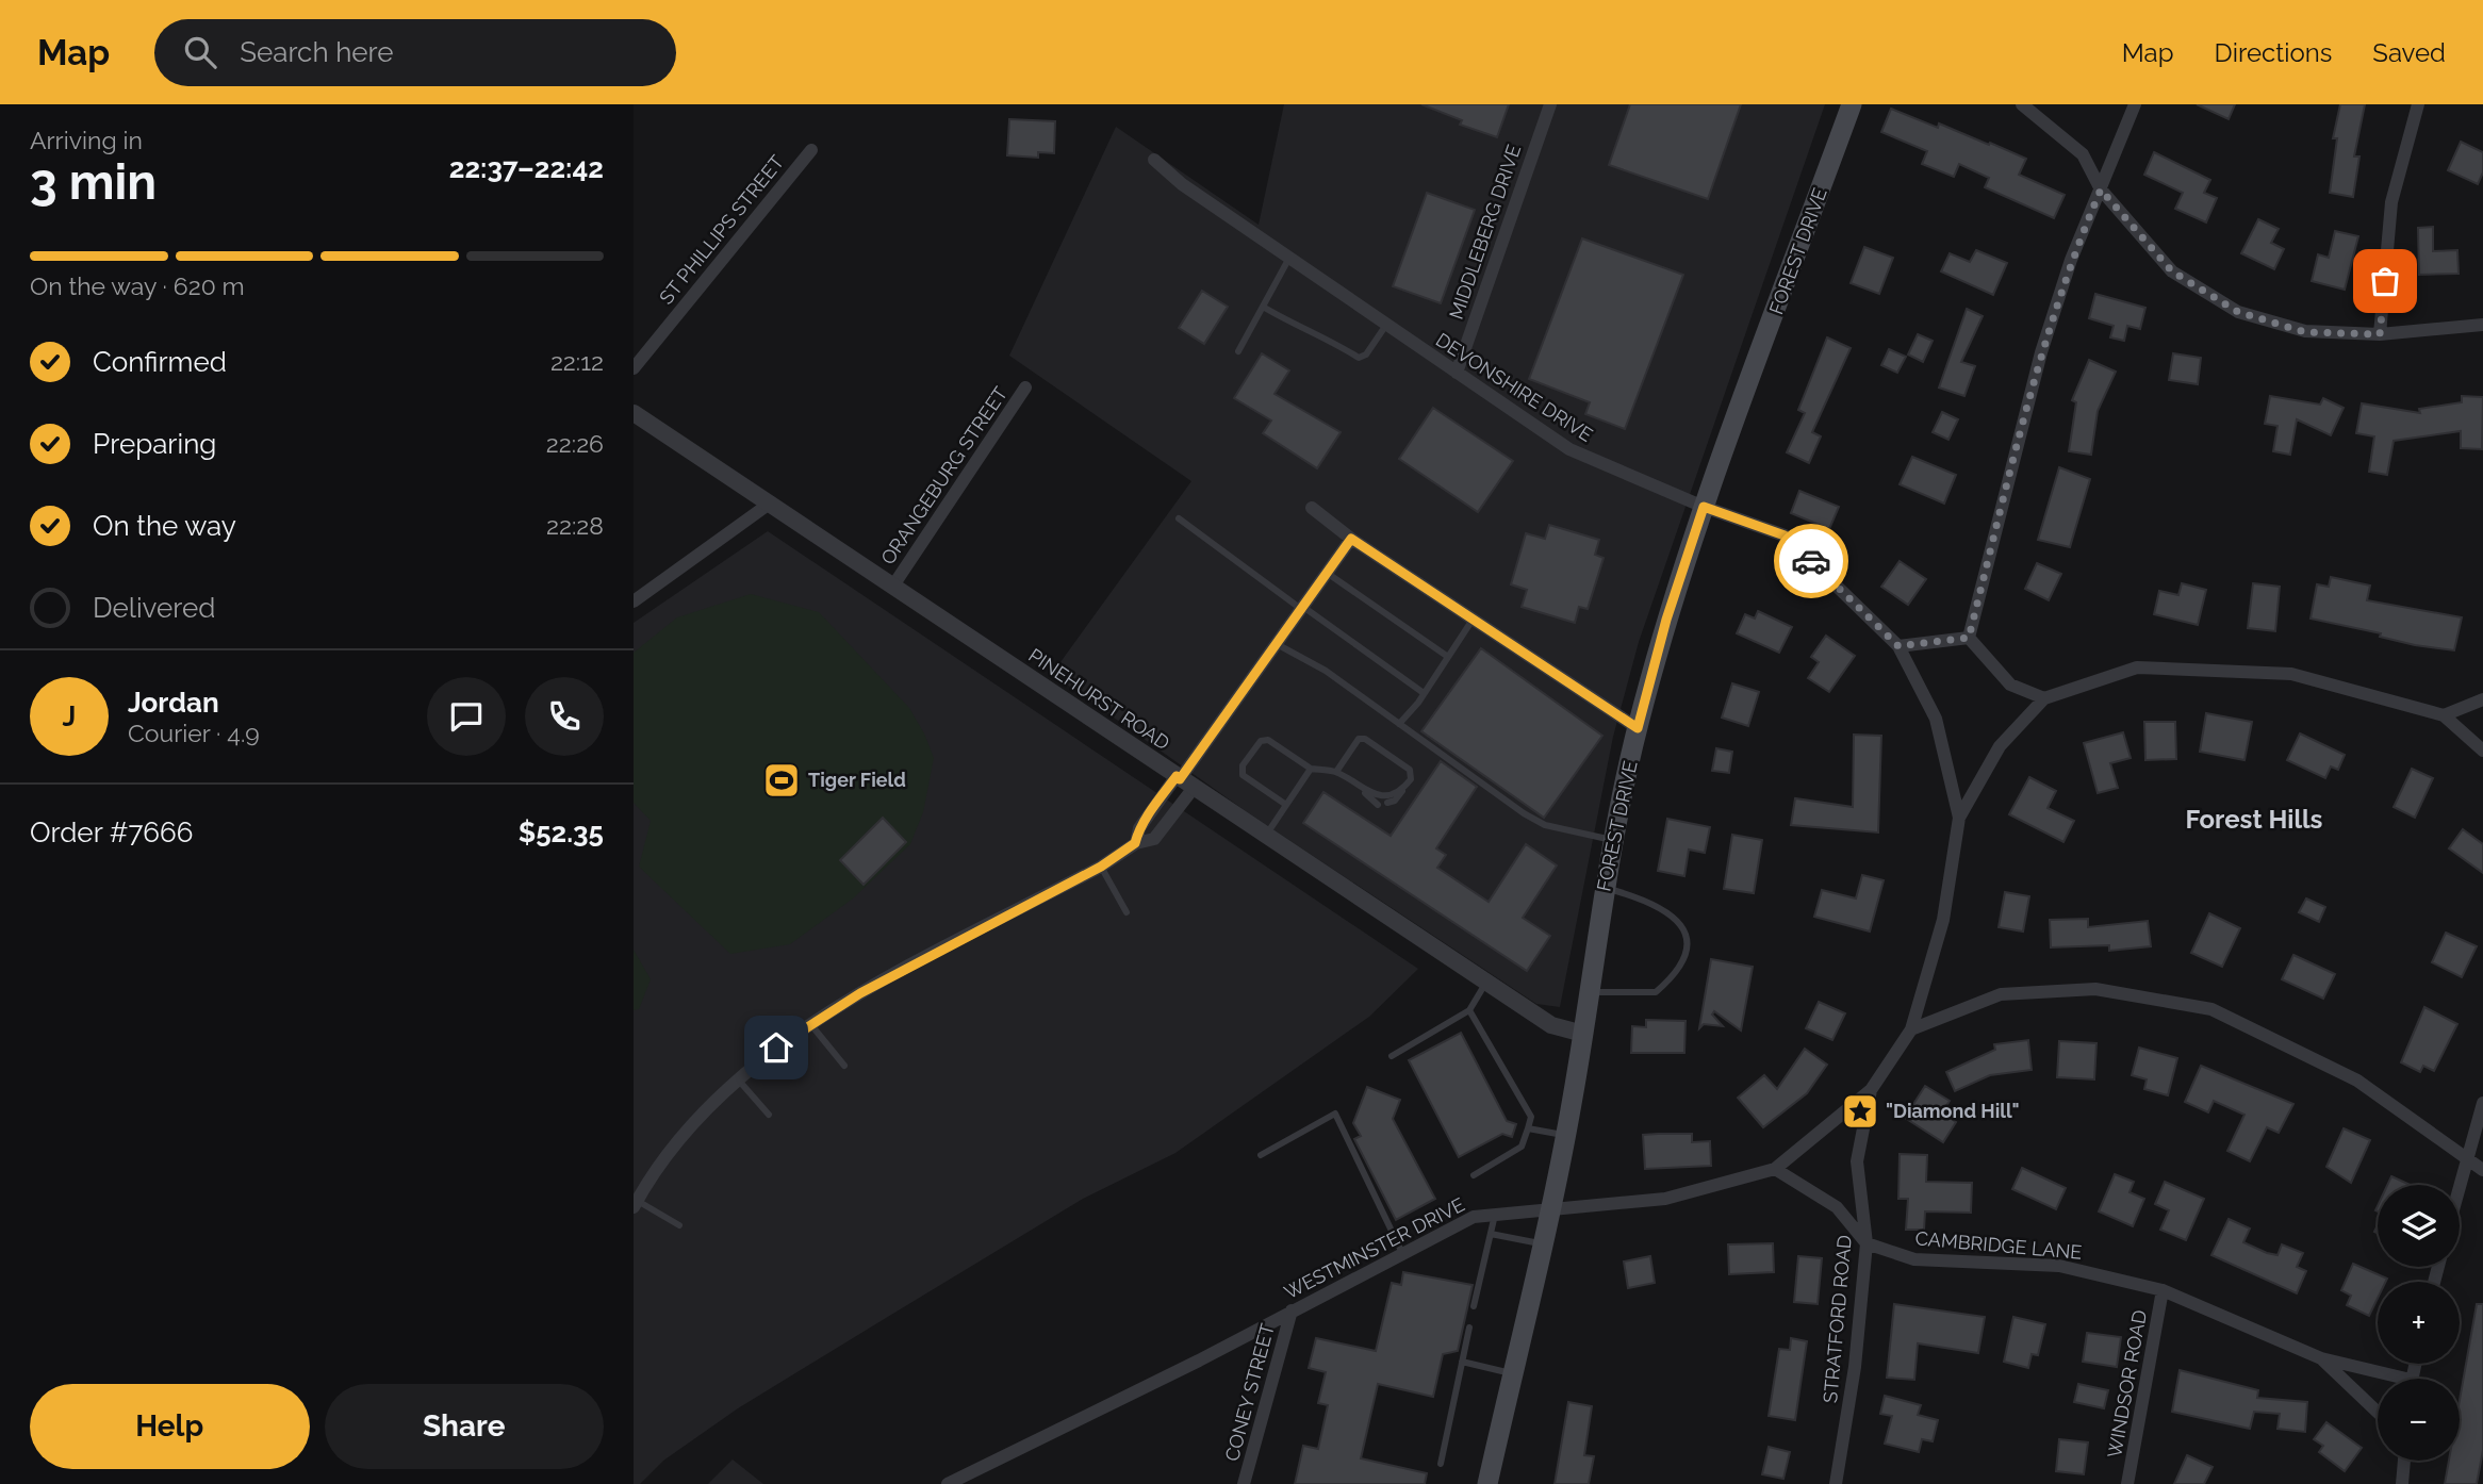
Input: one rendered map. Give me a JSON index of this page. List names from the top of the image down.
{
  "streets": {
    "main road": ["FOREST DRIVE"],
    "street": [
      "ST PHILLIPS STREET",
      "MIDDLEBERG DRIVE",
      "DEVONSHIRE DRIVE",
      "ORANGEBURG STREET",
      "PINEHURST ROAD",
      "CAMBRIDGE LANE",
      "WESTMINSTER DRIVE",
      "STRATFORD ROAD",
      "WINDSOR ROAD",
      "CONEY STREET"
    ]
  },
  "crossings": [
    ["MIDDLEBERG DRIVE", "DEVONSHIRE DRIVE"],
    ["FOREST DRIVE", "DEVONSHIRE DRIVE"],
    ["FOREST DRIVE", "PINEHURST ROAD"],
    ["FOREST DRIVE", "WESTMINSTER DRIVE"],
    ["DEVONSHIRE DRIVE", "STRATFORD ROAD"],
    ["ORANGEBURG STREET", "PINEHURST ROAD"],
    ["CAMBRIDGE LANE", "STRATFORD ROAD"],
    ["CAMBRIDGE LANE", "WINDSOR ROAD"],
    ["WESTMINSTER DRIVE", "STRATFORD ROAD"],
    ["WESTMINSTER DRIVE", "CONEY STREET"]
  ],
  "districts": ["Forest Hills"],
  "places": {
    "sports": ["Tiger Field"],
    "place": ["\"Diamond Hill\""]
  },
  "page": {
    "header": "Map",
    "search": "Search here",
    "nav": ["Map", "Directions", "Saved"],
    "heading": ["3 min", "Arriving in", "22:37–22:42"],
    "panel": [
      "Jordan",
      "Courier · 4.9",
      "Order #7666",
      "$52.35"
    ],
    "bar": "On the way · 620 m",
    "list": [
      ["Confirmed", "22:12"],
      ["Preparing", "22:26"],
      ["On the way", "22:28"],
      "Delivered"
    ],
    "round": "J",
    "map_buttons": ["+", "−"],
    "buttons": ["Help", "Share"]
  }
}
